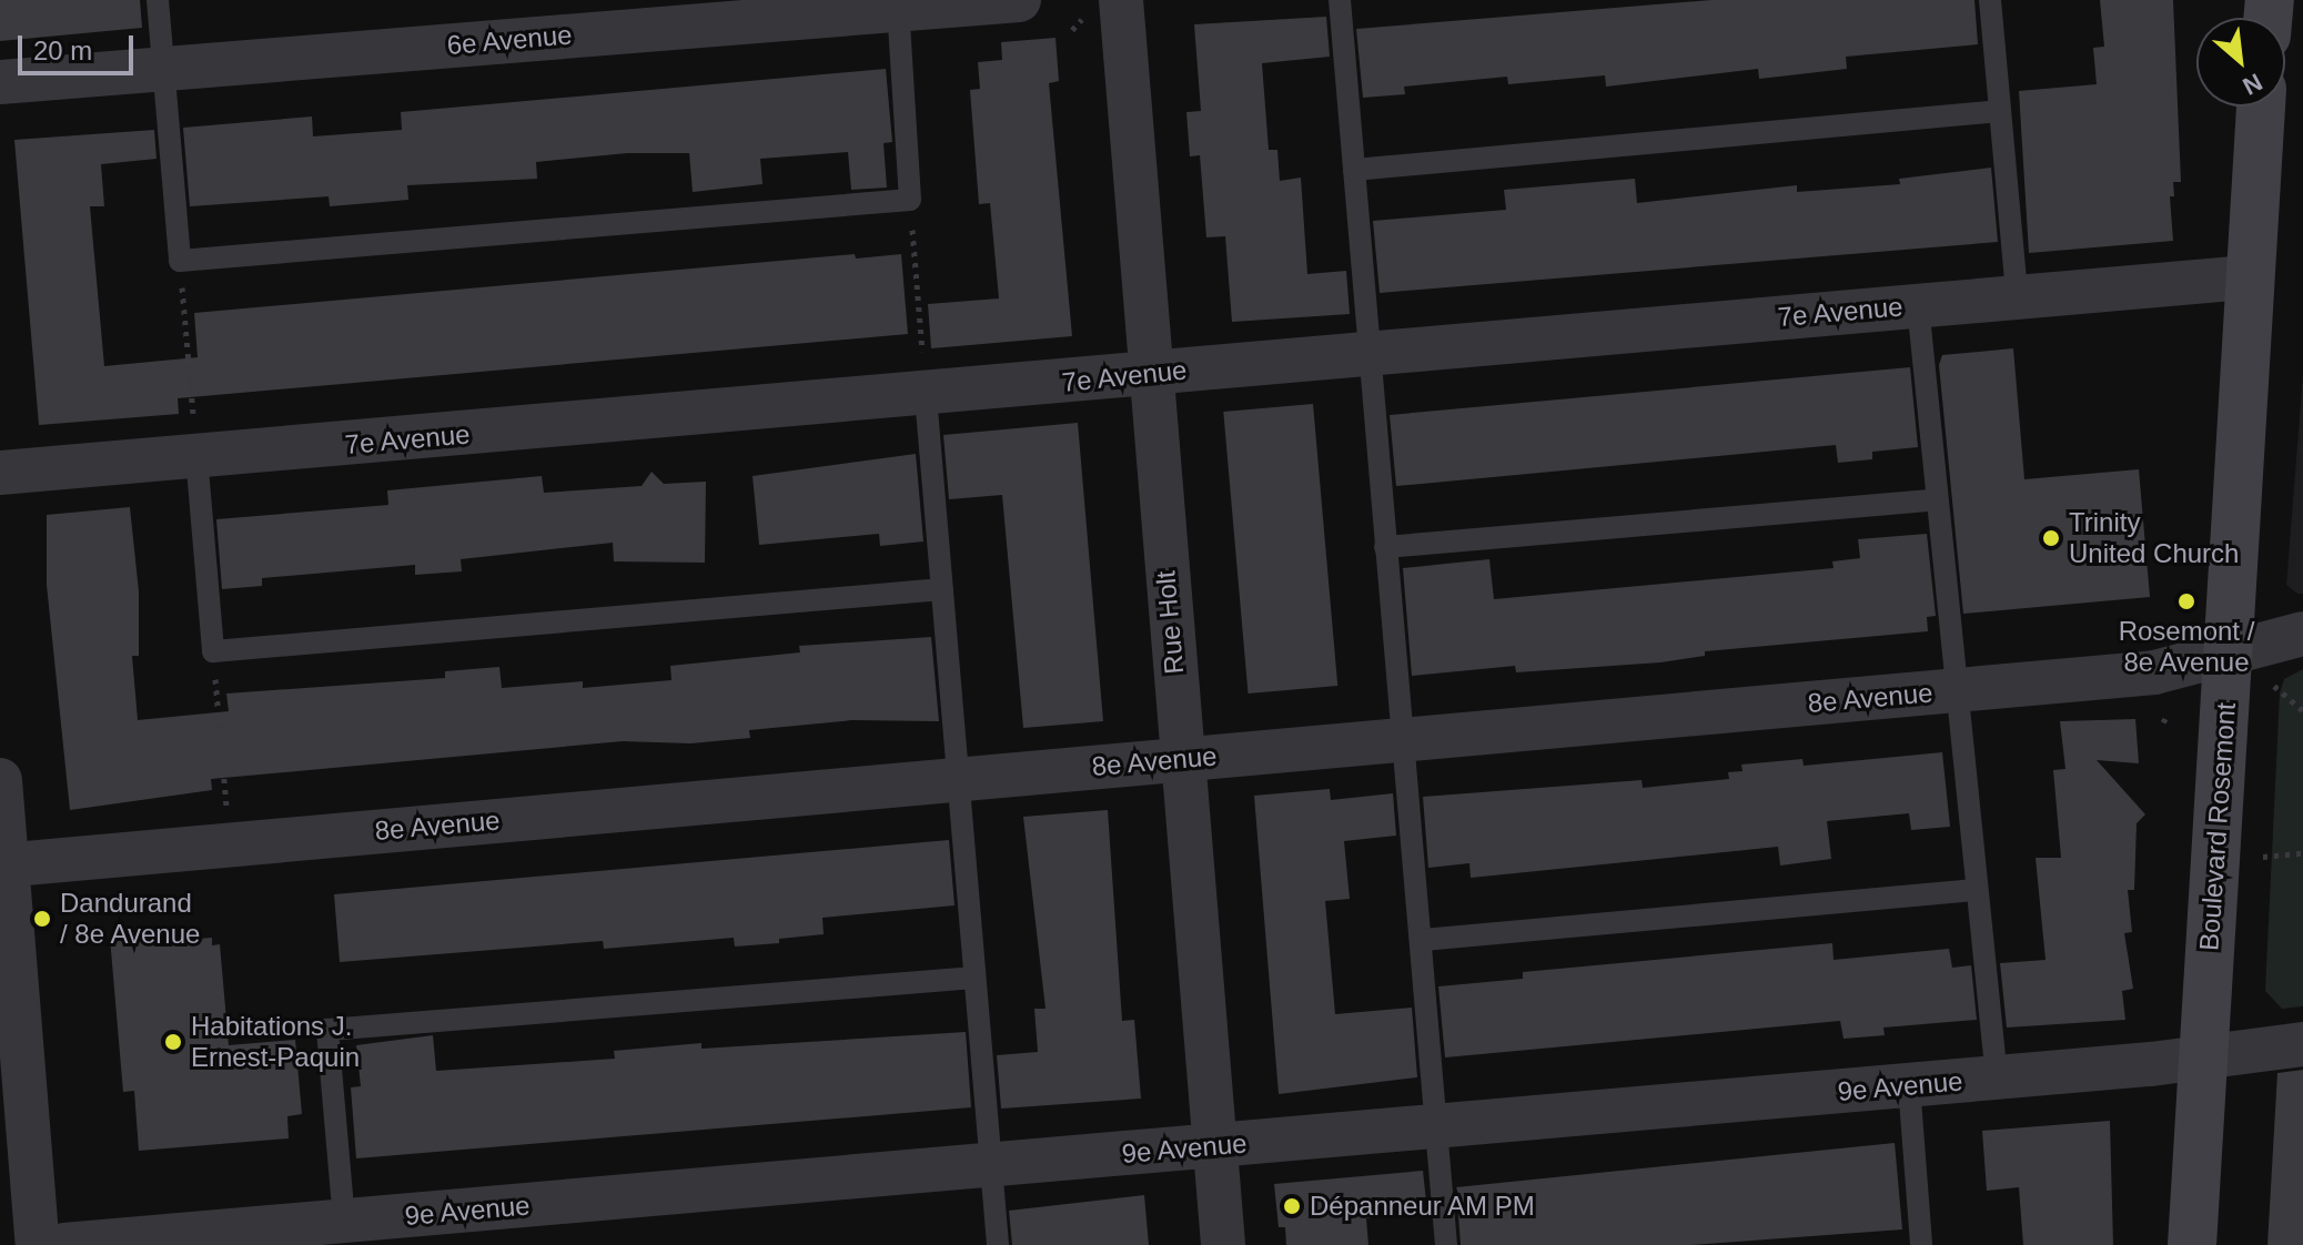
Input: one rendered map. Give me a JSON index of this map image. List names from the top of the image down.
{
  "streets": {
    "main road": ["Boulevard Rosemont"],
    "street": [
      "6e Avenue",
      "7e Avenue",
      "Rue Holt",
      "8e Avenue",
      "9e Avenue"
    ]
  },
  "crossings": [
    ["7e Avenue", "Rue Holt"],
    ["7e Avenue", "Boulevard Rosemont"],
    ["Rue Holt", "8e Avenue"],
    ["Rue Holt", "9e Avenue"],
    ["8e Avenue", "Boulevard Rosemont"],
    ["Boulevard Rosemont", "9e Avenue"]
  ],
  "places": [
    "Trinity United Church",
    "Rosemont / 8e Avenue",
    "Dandurand / 8e Avenue",
    "Habitations J. Ernest-Paquin",
    "Dépanneur AM PM"
  ],
  "scale_bar": "20 m",
  "north": "bottom right"
}
